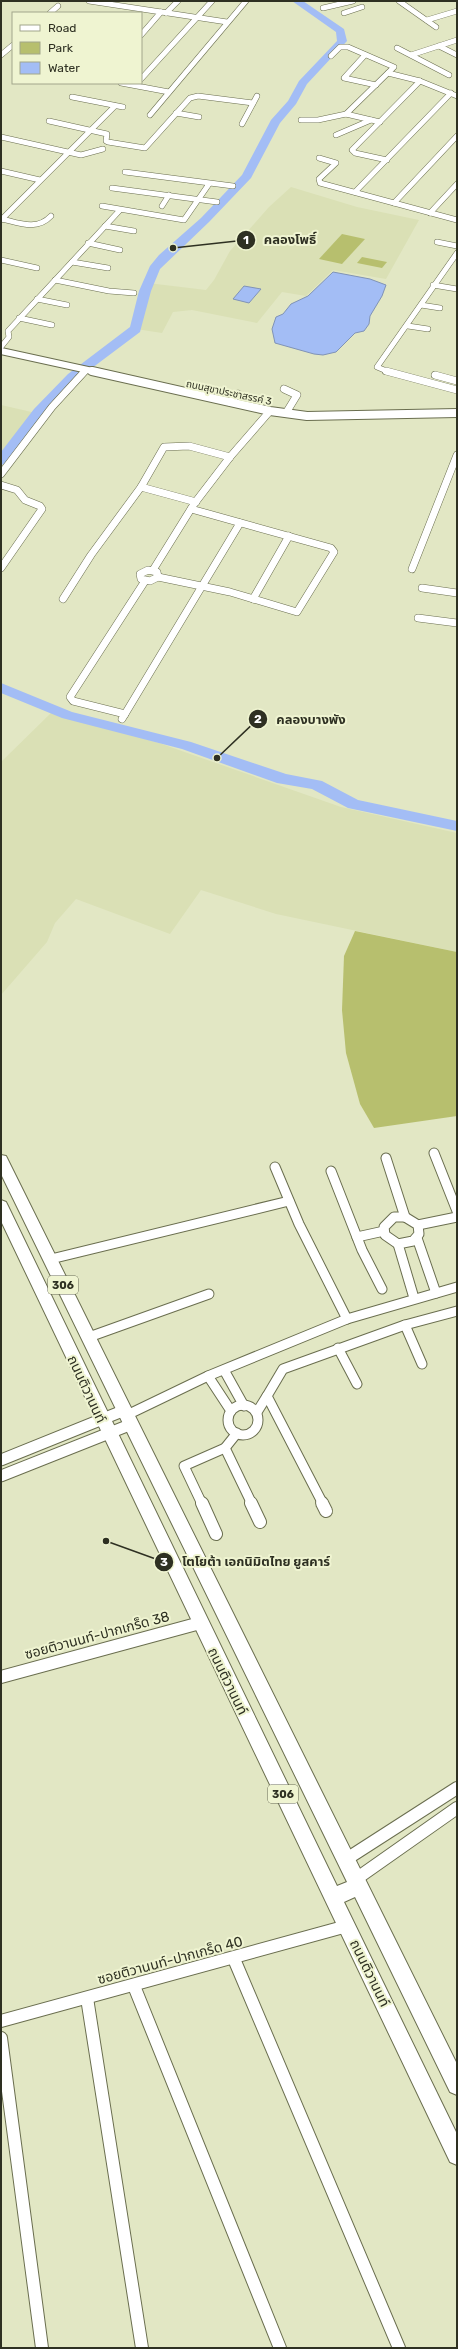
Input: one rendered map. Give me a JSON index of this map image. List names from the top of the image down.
{
  "streets": {
    "main road": ["306", "ถนนติวานนท์"],
    "street": ["ถนนสุขาประชาสรรค์ 3", "ซอยติวานนท์-ปากเกร็ด 38", "ซอยติวานนท์-ปากเกร็ด 40"]
  },
  "crossings": [
    ["ถนนติวานนท์", "ซอยติวานนท์-ปากเกร็ด 38"],
    ["ถนนติวานนท์", "ซอยติวานนท์-ปากเกร็ด 40"]
  ],
  "places": ["คลองโพธิ์", "คลองบางพัง", "โตโยต้า เอกนิมิตไทย ยูสคาร์"],
  "legend": ["Road", "Park", "Water"]
}
